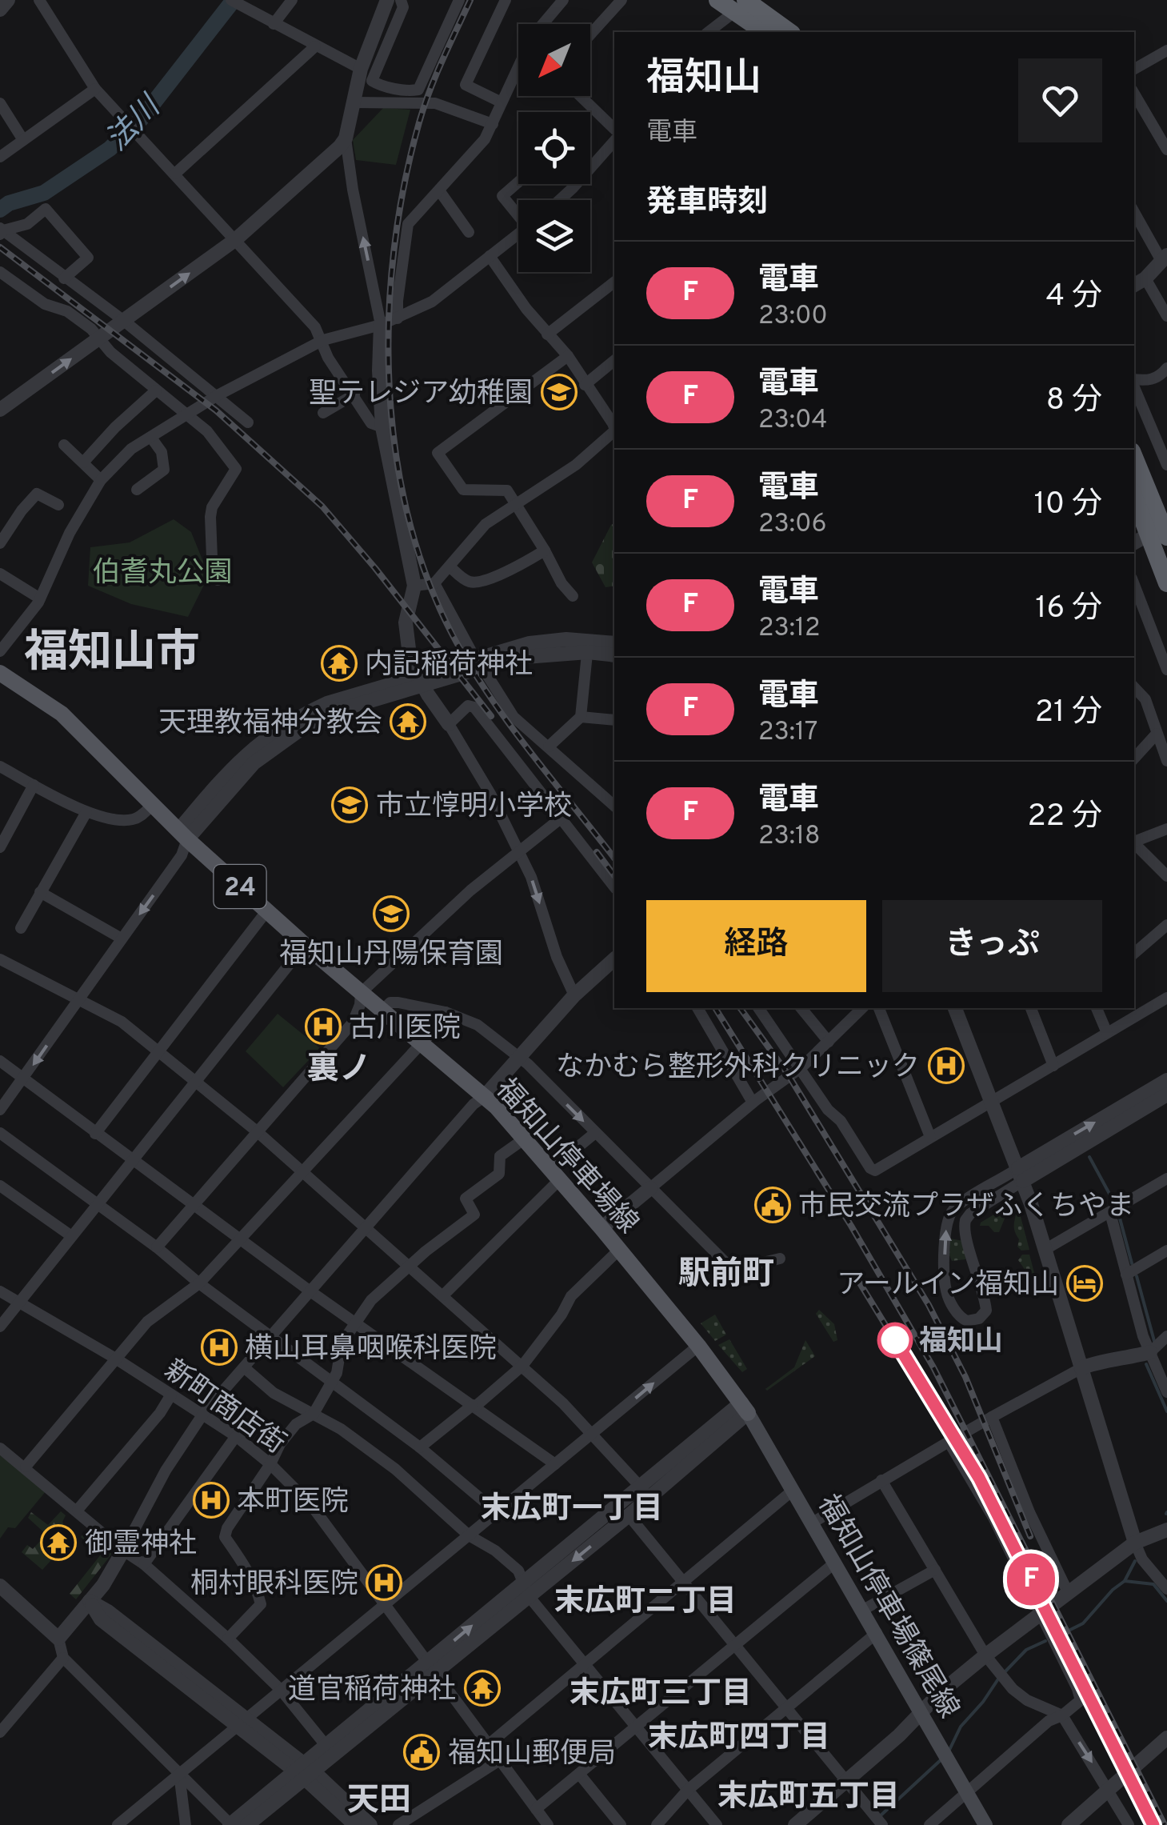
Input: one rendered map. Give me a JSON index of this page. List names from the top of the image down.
{
  "streets": {
    "main road": ["24", "福知山停車場線", "福知山停車場篠尾線"],
    "street": ["新町商店街"]
  },
  "crossings": [
    ["福知山停車場線", "福知山停車場篠尾線"]
  ],
  "districts": [
    "福知山市",
    "裏ノ",
    "駅前町",
    "末広町一丁目",
    "末広町二丁目",
    "末広町三丁目",
    "末広町四丁目",
    "末広町五丁目",
    "天田"
  ],
  "water": ["法川"],
  "parks": ["伯耆丸公園"],
  "places": {
    "school or university": ["聖テレジア幼稚園", "市立惇明小学校", "福知山丹陽保育園"],
    "temple": [
      "内記稲荷神社",
      "天理教福神分教会",
      "御霊神社",
      "道官稲荷神社"
    ],
    "hospital": [
      "古川医院",
      "なかむら整形外科クリニック",
      "横山耳鼻咽喉科医院",
      "本町医院",
      "桐村眼科医院"
    ],
    "public building": ["市民交流プラザふくちやま", "福知山郵便局"],
    "hotel": ["アールイン福知山"],
    "other": ["福知山"]
  },
  "north": "bottom left",
  "page": {
    "on_map": "F",
    "heading": [
      ["福知山", "電車"],
      "発車時刻"
    ],
    "list": [
      {
        "mark": "F",
        "name": "電車",
        "note": "23:00",
        "value": "4 分"
      },
      {
        "mark": "F",
        "name": "電車",
        "note": "23:04",
        "value": "8 分"
      },
      {
        "mark": "F",
        "name": "電車",
        "note": "23:06",
        "value": "10 分"
      },
      {
        "mark": "F",
        "name": "電車",
        "note": "23:12",
        "value": "16 分"
      },
      {
        "mark": "F",
        "name": "電車",
        "note": "23:17",
        "value": "21 分"
      },
      {
        "mark": "F",
        "name": "電車",
        "note": "23:18",
        "value": "22 分"
      }
    ],
    "buttons": ["経路", "きっぷ"]
  }
}
